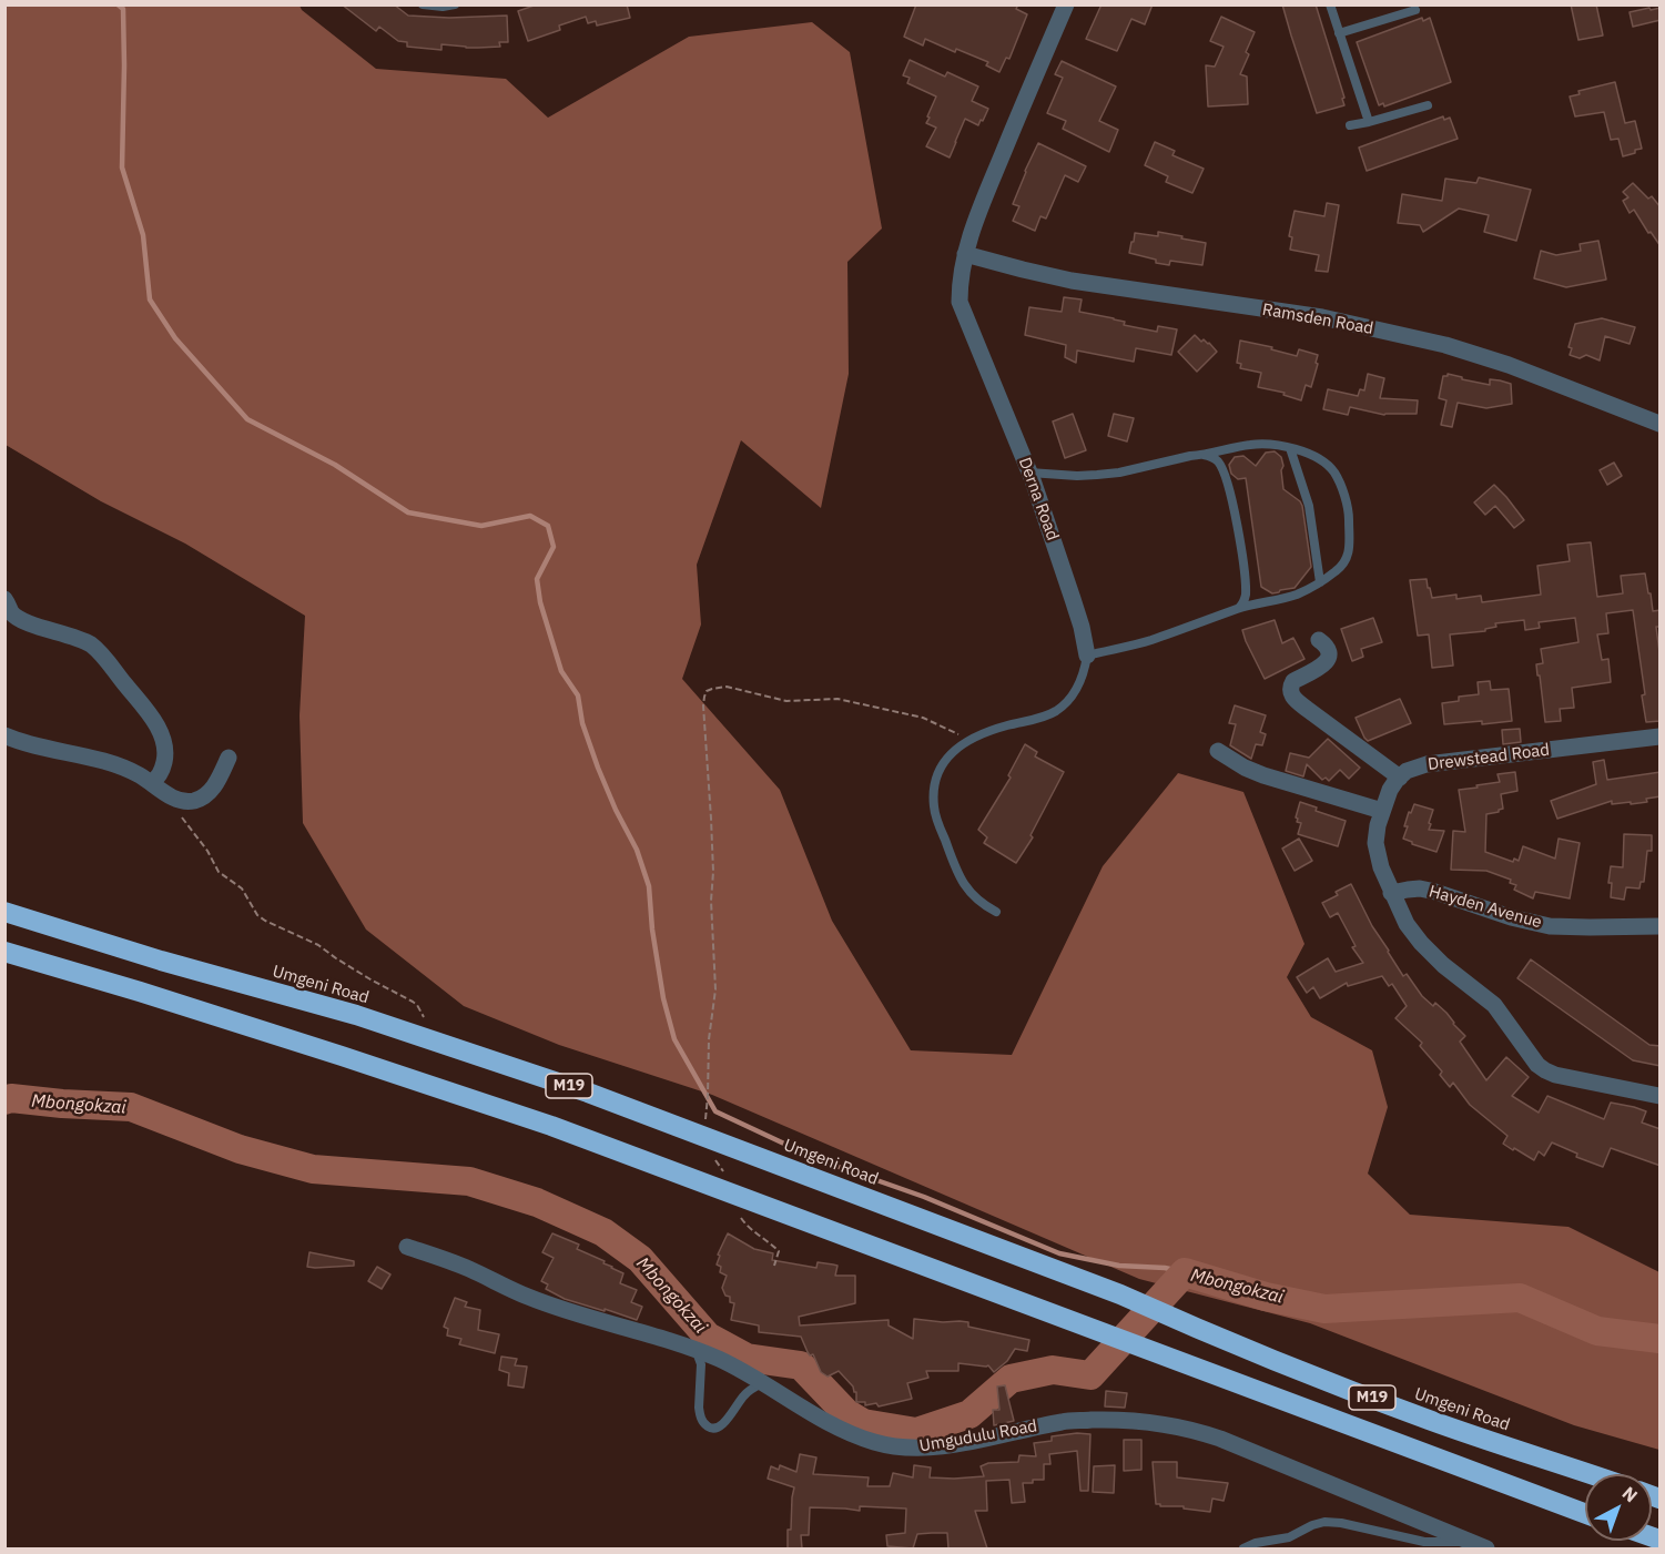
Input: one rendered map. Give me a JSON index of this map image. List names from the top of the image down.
{
  "streets": {
    "highway": ["Umgeni Road", "M19"],
    "street": [
      "Ramsden Road",
      "Derna Road",
      "Drewstead Road",
      "Hayden Avenue",
      "Umgudulu Road"
    ]
  },
  "crossings": [
    ["Ramsden Road", "Derna Road"]
  ],
  "water": ["Mbongokzai"],
  "north": "top right"
}
